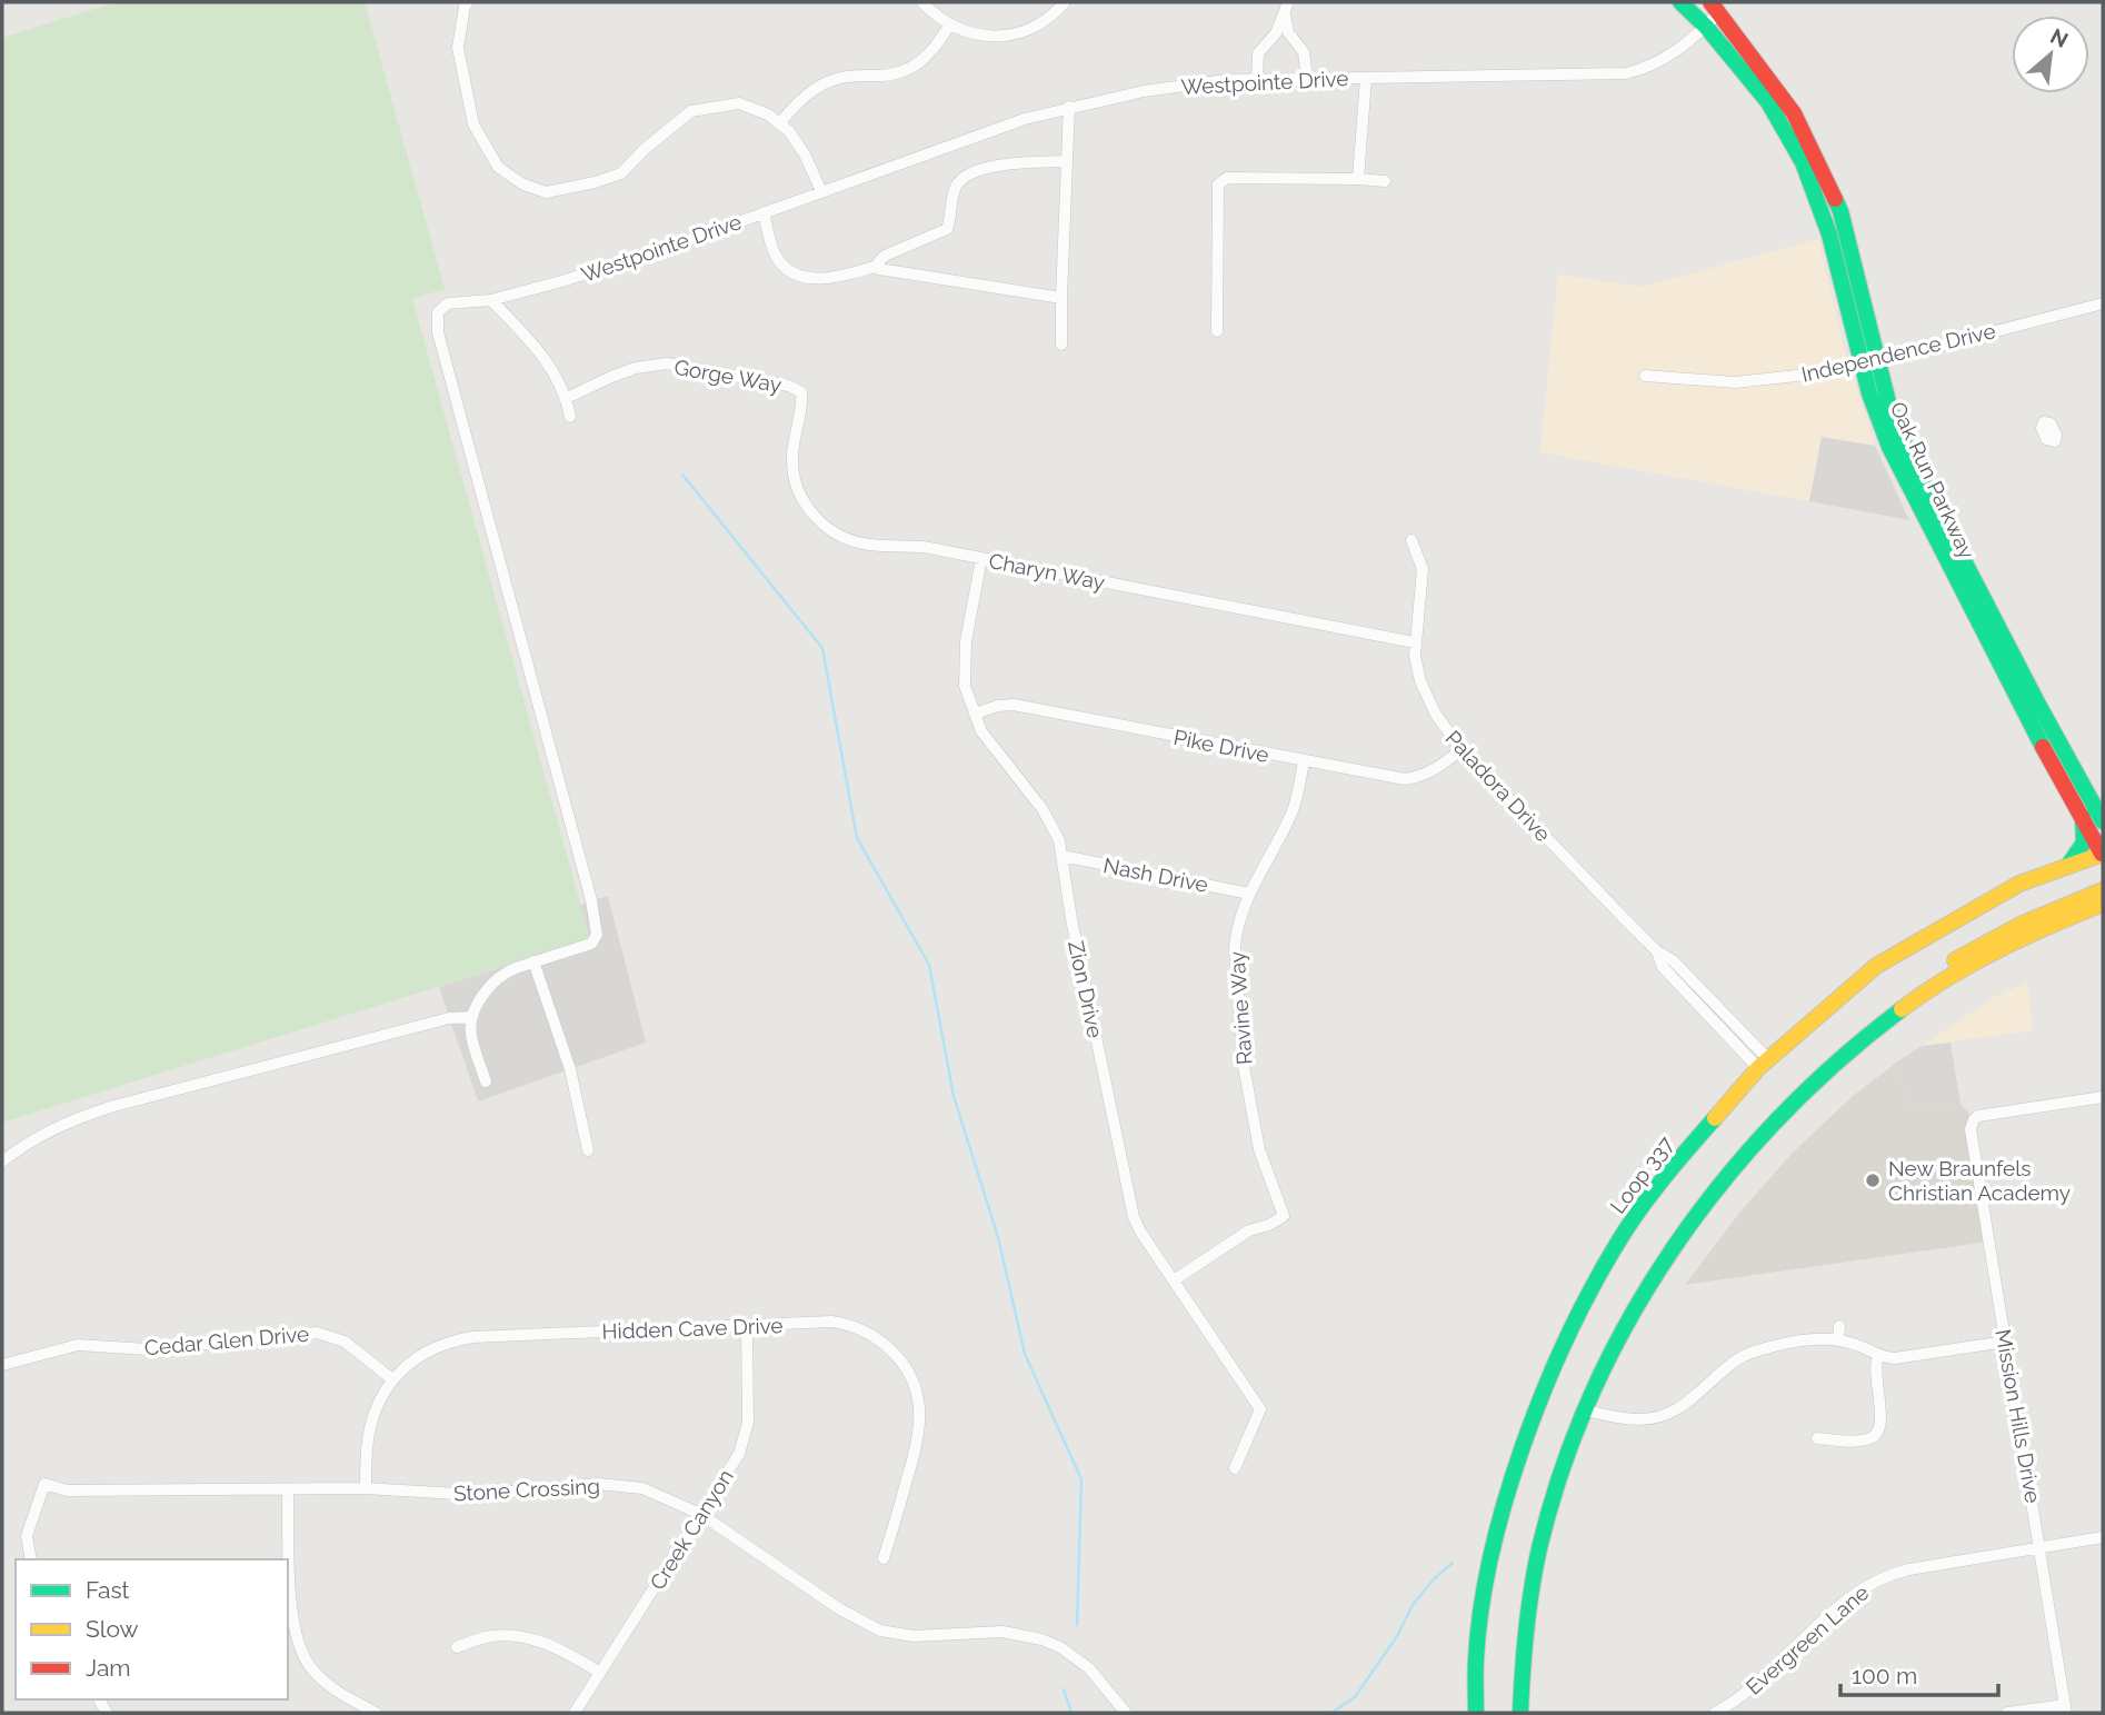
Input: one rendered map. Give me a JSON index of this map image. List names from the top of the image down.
{
  "streets": {
    "main road": ["Oak Run Parkway", "Loop 337"],
    "street": [
      "Westpointe Drive",
      "Independence Drive",
      "Gorge Way",
      "Charyn Way",
      "Pike Drive",
      "Paladora Drive",
      "Nash Drive",
      "Zion Drive",
      "Ravine Way",
      "Hidden Cave Drive",
      "Cedar Glen Drive",
      "Mission Hills Drive",
      "Stone Crossing",
      "Creek Canyon",
      "Evergreen Lane"
    ]
  },
  "crossings": [
    ["Westpointe Drive", "Oak Run Parkway"],
    ["Independence Drive", "Oak Run Parkway"],
    ["Gorge Way", "Charyn Way"],
    ["Oak Run Parkway", "Loop 337"],
    ["Charyn Way", "Paladora Drive"],
    ["Charyn Way", "Zion Drive"],
    ["Pike Drive", "Paladora Drive"],
    ["Pike Drive", "Zion Drive"],
    ["Pike Drive", "Ravine Way"],
    ["Paladora Drive", "Loop 337"],
    ["Nash Drive", "Zion Drive"],
    ["Nash Drive", "Ravine Way"],
    ["Zion Drive", "Ravine Way"],
    ["Hidden Cave Drive", "Cedar Glen Drive"],
    ["Hidden Cave Drive", "Stone Crossing"],
    ["Hidden Cave Drive", "Creek Canyon"],
    ["Mission Hills Drive", "Evergreen Lane"],
    ["Stone Crossing", "Creek Canyon"]
  ],
  "places": ["New Braunfels Christian Academy"],
  "legend": ["Fast", "Slow", "Jam"],
  "scale_bar": "100 m",
  "north": "top right"
}
